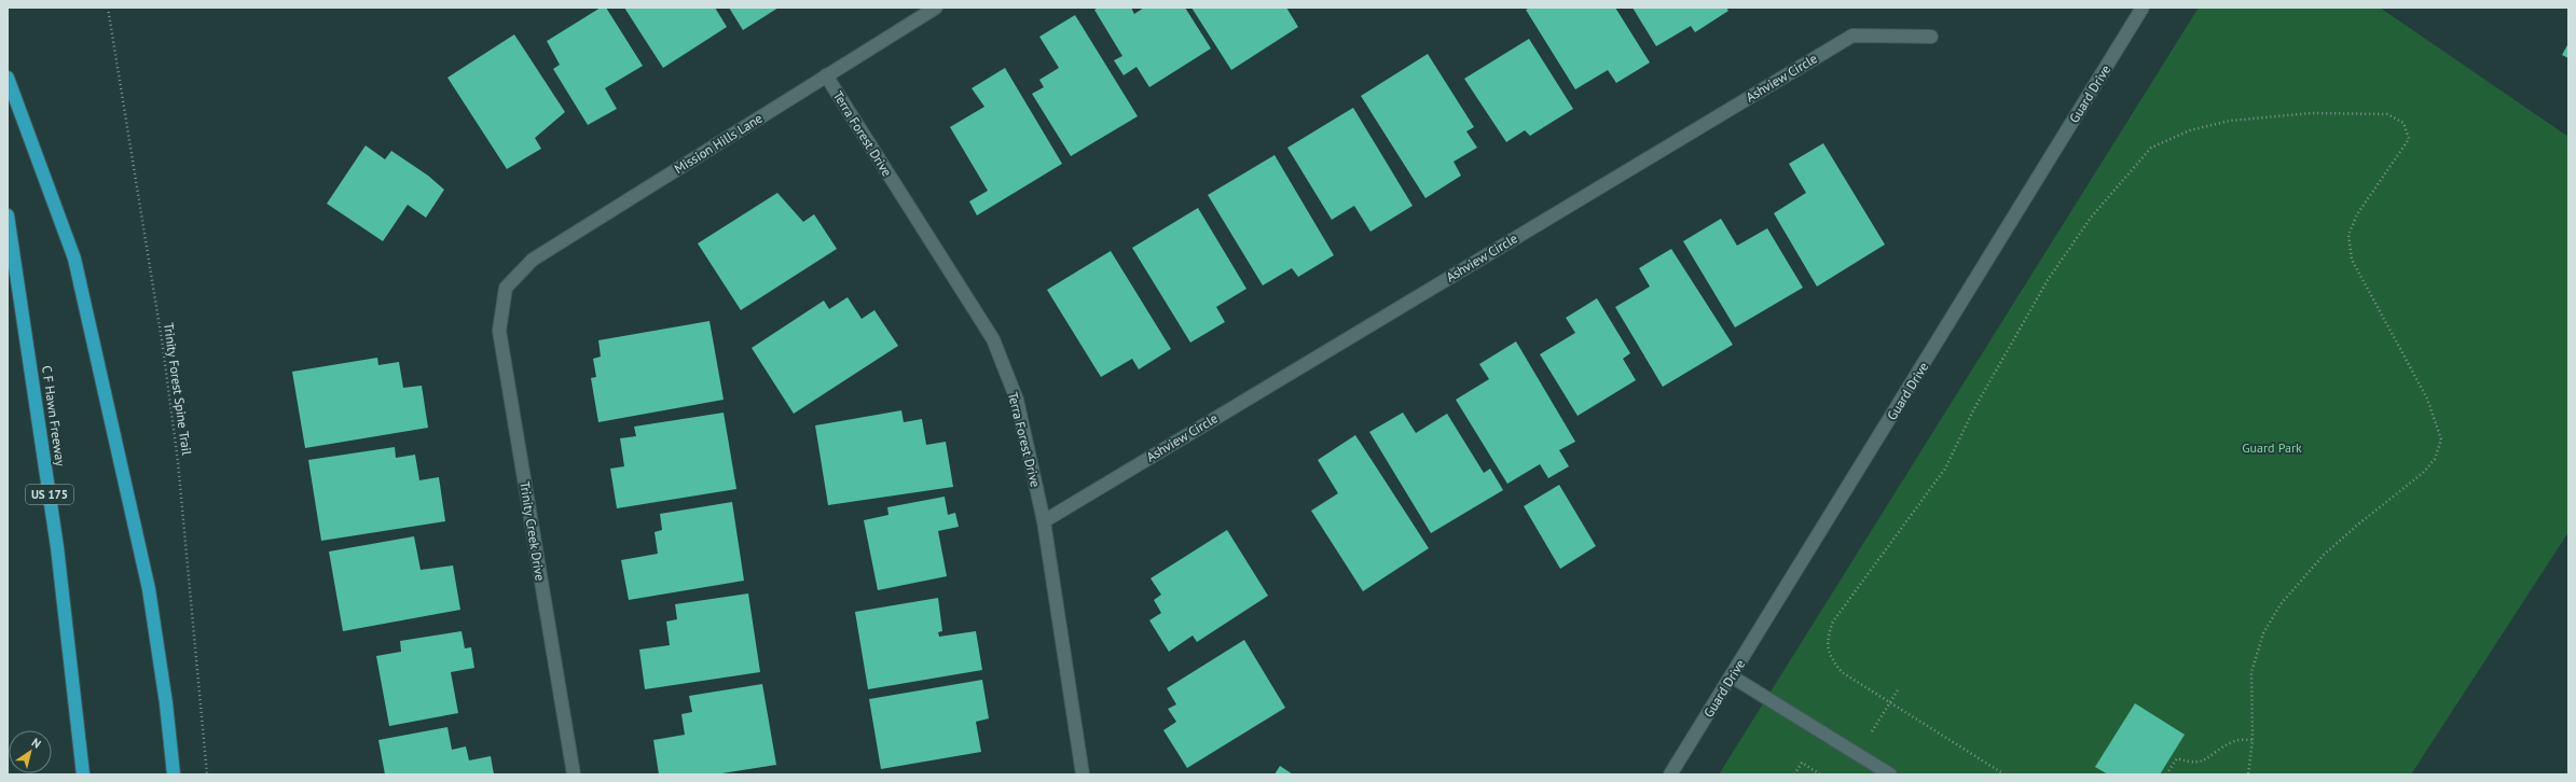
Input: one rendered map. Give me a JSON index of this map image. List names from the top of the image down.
{
  "streets": {
    "highway": ["C F Hawn Freeway", "US 175"],
    "street": [
      "Ashview Circle",
      "Guard Drive",
      "Terra Forest Drive",
      "Mission Hills Lane",
      "Trinity Creek Drive"
    ],
    "path": ["Trinity Forest Spine Trail"]
  },
  "crossings": [
    ["Ashview Circle", "Terra Forest Drive"],
    ["Terra Forest Drive", "Mission Hills Lane"],
    ["Mission Hills Lane", "Trinity Creek Drive"]
  ],
  "parks": ["Guard Park"],
  "north": "top right"
}
